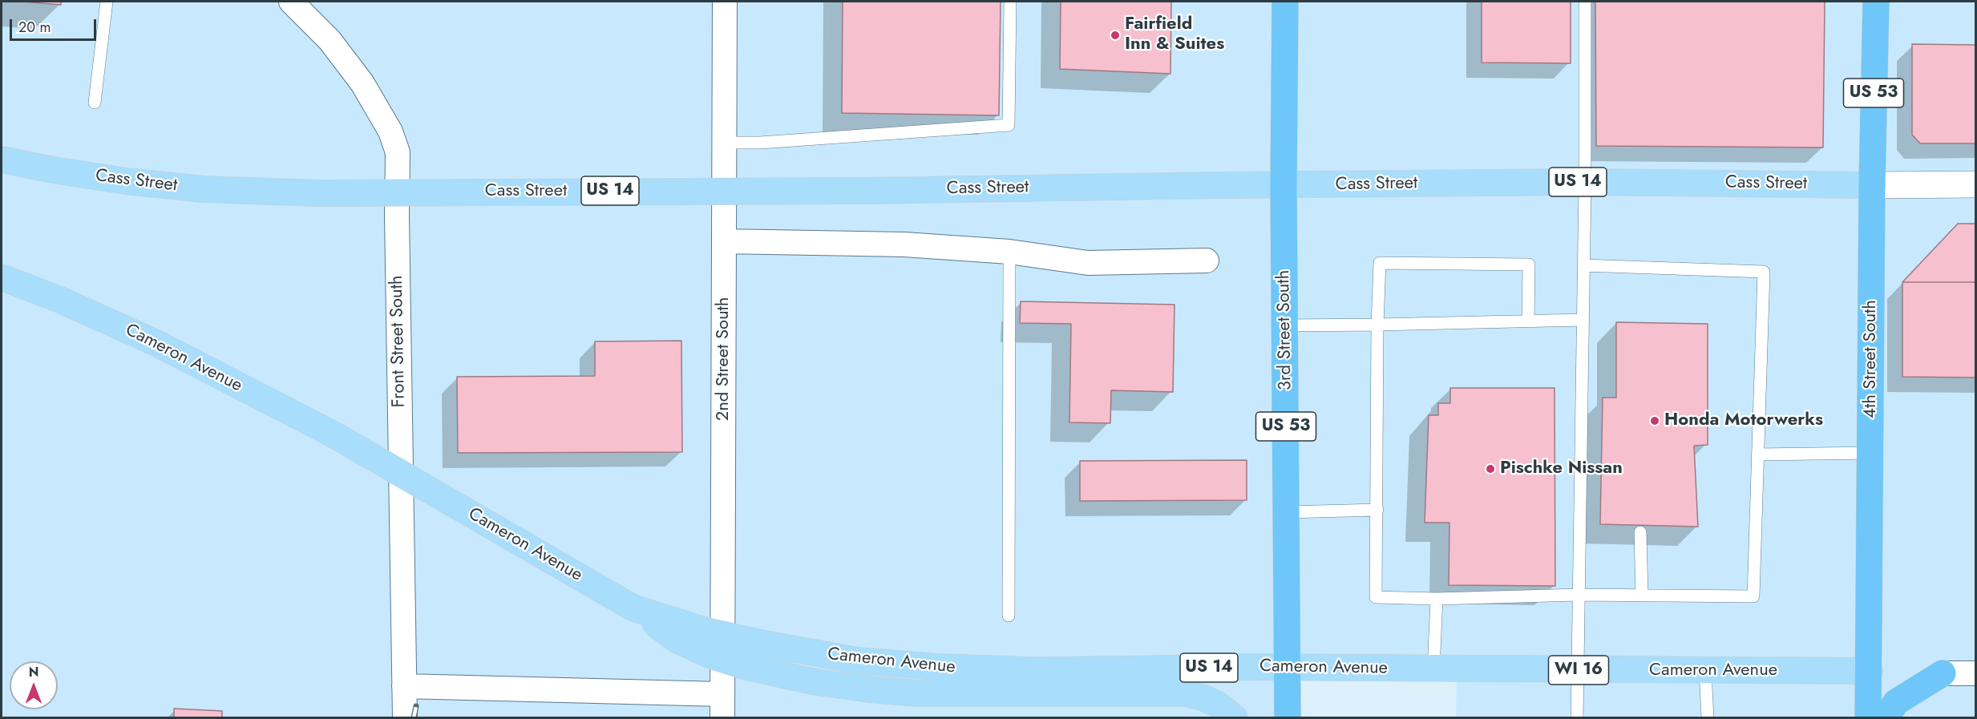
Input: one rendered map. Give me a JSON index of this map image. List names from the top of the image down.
{
  "streets": {
    "highway": ["US 53", "3rd Street South", "4th Street South"],
    "main road": [
      "Cass Street",
      "US 14",
      "Cameron Avenue",
      "WI 16"
    ],
    "street": ["Front Street South", "2nd Street South"]
  },
  "crossings": [
    ["Cass Street", "3rd Street South"],
    ["Cass Street", "Front Street South"],
    ["Cass Street", "2nd Street South"],
    ["Cass Street", "4th Street South"],
    ["3rd Street South", "Cameron Avenue"],
    ["Cameron Avenue", "4th Street South"]
  ],
  "places": ["Fairfield Inn & Suites", "Honda Motorwerks", "Pischke Nissan"],
  "scale_bar": "20 m",
  "north": "top"
}
